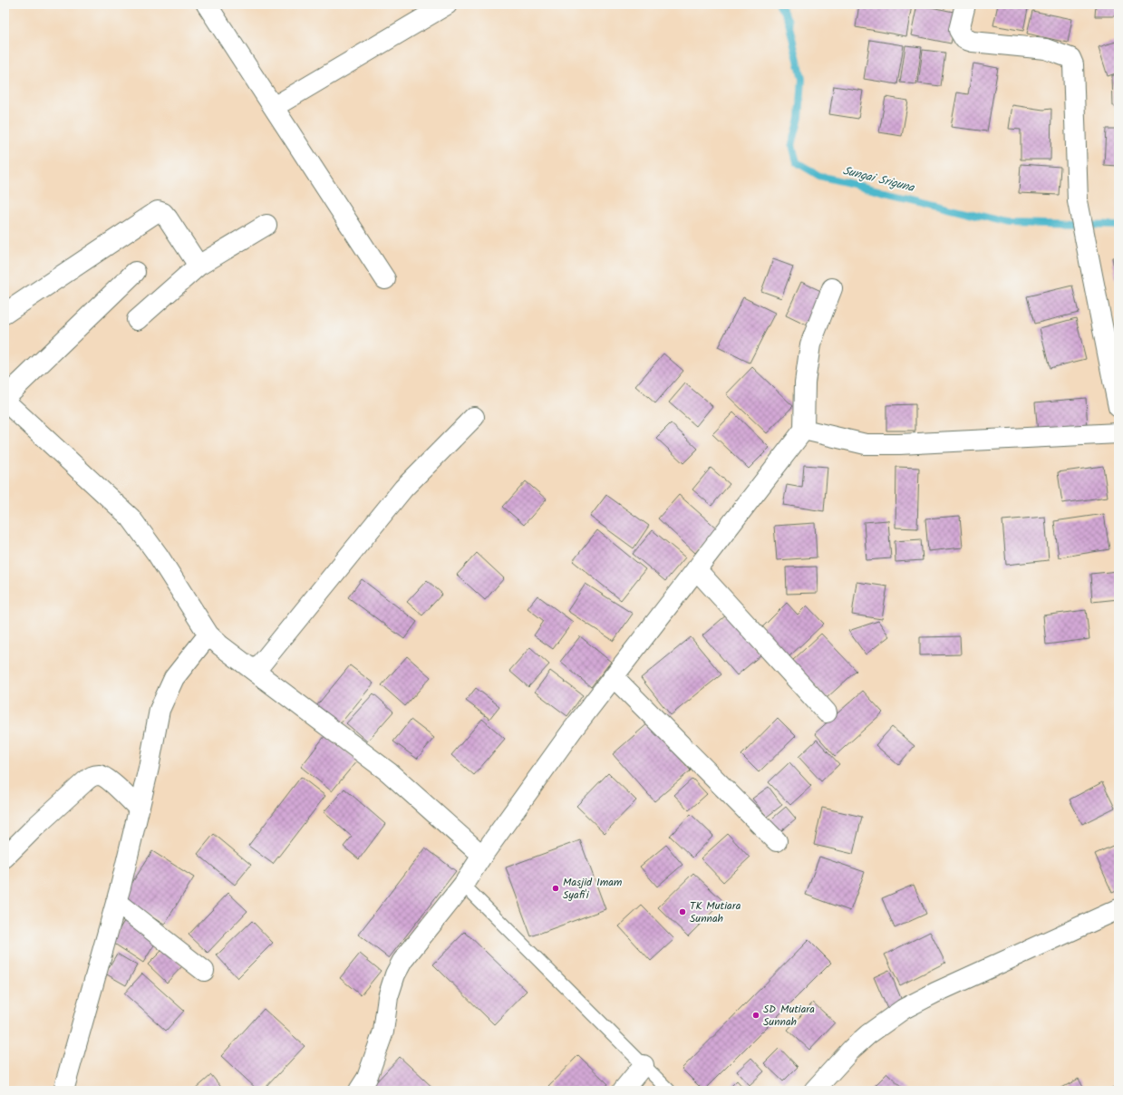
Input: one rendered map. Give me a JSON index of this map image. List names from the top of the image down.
{
  "water": ["Sungai Sriguna"],
  "places": ["Masjid Imam Syafi'i", "TK Mutiara Sunnah", "SD Mutiara Sunnah"]
}
